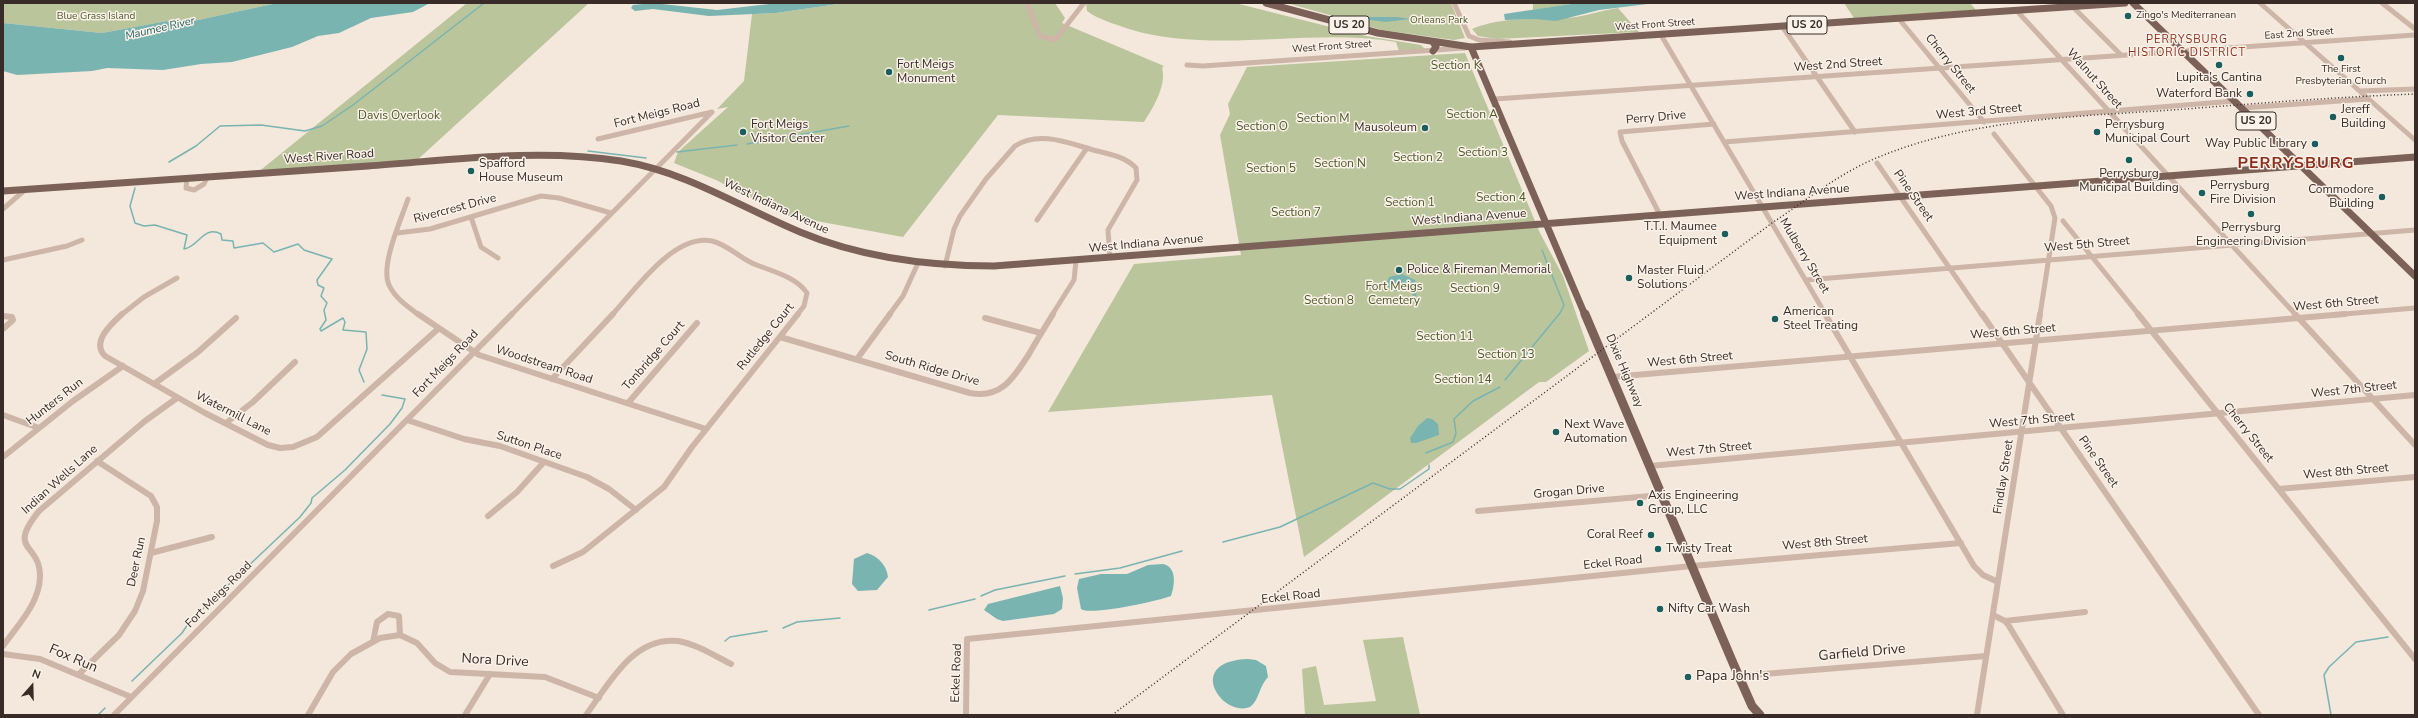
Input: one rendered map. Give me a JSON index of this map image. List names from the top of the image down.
{
  "streets": {
    "main road": [
      "US 20",
      "West Front Street",
      "West River Road",
      "West Indiana Avenue",
      "Dixie Highway"
    ],
    "street": [
      "East 2nd Street",
      "Cherry Street",
      "West 2nd Street",
      "Walnut Street",
      "West 3rd Street",
      "Fort Meigs Road",
      "Perry Drive",
      "Pine Street",
      "Rivercrest Drive",
      "West 5th Street",
      "Mulberry Street",
      "West 6th Street",
      "Rutledge Court",
      "Tonbridge Court",
      "Woodstream Road",
      "South Ridge Drive",
      "West 7th Street",
      "Hunters Run",
      "Watermill Lane",
      "Sutton Place",
      "West 8th Street",
      "Findlay Street",
      "Indian Wells Lane",
      "Grogan Drive",
      "Deer Run",
      "Eckel Road",
      "Garfield Drive",
      "Fox Run",
      "Nora Drive"
    ]
  },
  "crossings": [
    ["US 20", "West Front Street"],
    ["US 20", "East 2nd Street"],
    ["US 20", "West 2nd Street"],
    ["US 20", "West 3rd Street"],
    ["US 20", "West Indiana Avenue"],
    ["US 20", "Dixie Highway"],
    ["West Front Street", "Cherry Street"],
    ["West Front Street", "Walnut Street"],
    ["West Front Street", "Mulberry Street"],
    ["West Front Street", "Dixie Highway"],
    ["East 2nd Street", "West 2nd Street"],
    ["Cherry Street", "West 2nd Street"],
    ["Cherry Street", "West 3rd Street"],
    ["Cherry Street", "West 5th Street"],
    ["Cherry Street", "West 6th Street"],
    ["Cherry Street", "West 7th Street"],
    ["Cherry Street", "West 8th Street"],
    ["West 2nd Street", "Walnut Street"],
    ["West 2nd Street", "Mulberry Street"],
    ["West 2nd Street", "Dixie Highway"],
    ["Walnut Street", "West 3rd Street"],
    ["Walnut Street", "West Indiana Avenue"],
    ["Walnut Street", "West 5th Street"],
    ["Walnut Street", "West 6th Street"],
    ["Walnut Street", "West 7th Street"],
    ["West 3rd Street", "Mulberry Street"],
    ["Fort Meigs Road", "West River Road"],
    ["Fort Meigs Road", "West Indiana Avenue"],
    ["Fort Meigs Road", "Rivercrest Drive"],
    ["Fort Meigs Road", "Woodstream Road"],
    ["Fort Meigs Road", "Sutton Place"],
    ["Fort Meigs Road", "Fox Run"],
    ["Perry Drive", "West Indiana Avenue"],
    ["Perry Drive", "Mulberry Street"],
    ["West River Road", "West Indiana Avenue"],
    ["West Indiana Avenue", "Pine Street"],
    ["West Indiana Avenue", "Mulberry Street"],
    ["West Indiana Avenue", "South Ridge Drive"],
    ["West Indiana Avenue", "Dixie Highway"],
    ["West Indiana Avenue", "Findlay Street"],
    ["Pine Street", "West 5th Street"],
    ["Pine Street", "West 6th Street"],
    ["Pine Street", "West 7th Street"],
    ["Pine Street", "Findlay Street"],
    ["Rivercrest Drive", "Woodstream Road"],
    ["West 5th Street", "Mulberry Street"],
    ["West 5th Street", "Findlay Street"],
    ["Mulberry Street", "West 6th Street"],
    ["Mulberry Street", "West 7th Street"],
    ["Mulberry Street", "West 8th Street"],
    ["Mulberry Street", "Findlay Street"],
    ["West 6th Street", "Dixie Highway"],
    ["West 6th Street", "Findlay Street"],
    ["Rutledge Court", "Woodstream Road"],
    ["Rutledge Court", "South Ridge Drive"],
    ["Rutledge Court", "Sutton Place"],
    ["Tonbridge Court", "Woodstream Road"],
    ["Woodstream Road", "Watermill Lane"],
    ["Dixie Highway", "West 7th Street"],
    ["Dixie Highway", "West 8th Street"],
    ["Dixie Highway", "Grogan Drive"],
    ["Dixie Highway", "Eckel Road"],
    ["Dixie Highway", "Garfield Drive"],
    ["West 7th Street", "Findlay Street"],
    ["Hunters Run", "Watermill Lane"],
    ["Watermill Lane", "Indian Wells Lane"],
    ["West 8th Street", "Eckel Road"],
    ["Findlay Street", "Garfield Drive"],
    ["Indian Wells Lane", "Deer Run"],
    ["Deer Run", "Fox Run"]
  ],
  "districts": ["PERRYSBURG HISTORIC DISTRICT", "PERRYSBURG"],
  "water": ["Maumee River"],
  "parks": [
    "Blue Grass Island",
    "Orleans Park",
    "Section K",
    "Section A",
    "Davis Overlook",
    "Section M",
    "Section O",
    "Section 3",
    "Section 2",
    "Section N",
    "Section 5",
    "Section 4",
    "Section 1",
    "Section 7",
    "Fort Meigs Cemetery",
    "Section 9",
    "Section 8",
    "Section 11",
    "Section 13",
    "Section 14"
  ],
  "places": [
    "Zingo's Mediterranean",
    "The First Presbyterian Church",
    "Lupita's Cantina",
    "Fort Meigs Monument",
    "Waterford Bank",
    "Jereff Building",
    "Mausoleum",
    "Fort Meigs Visitor Center",
    "Perrysburg Municipal Court",
    "Way Public Library",
    "Perrysburg Municipal Building",
    "Spafford House Museum",
    "Perrysburg Fire Division",
    "Commodore Building",
    "Perrysburg Engineering Division",
    "T.T.I. Maumee Equipment",
    "Police & Fireman Memorial",
    "Master Fluid Solutions",
    "American Steel Treating",
    "Next Wave Automation",
    "Axis Engineering Group, LLC",
    "Coral Reef",
    "Twisty Treat",
    "Nifty Car Wash",
    "Papa John's"
  ],
  "north": "top"
}
